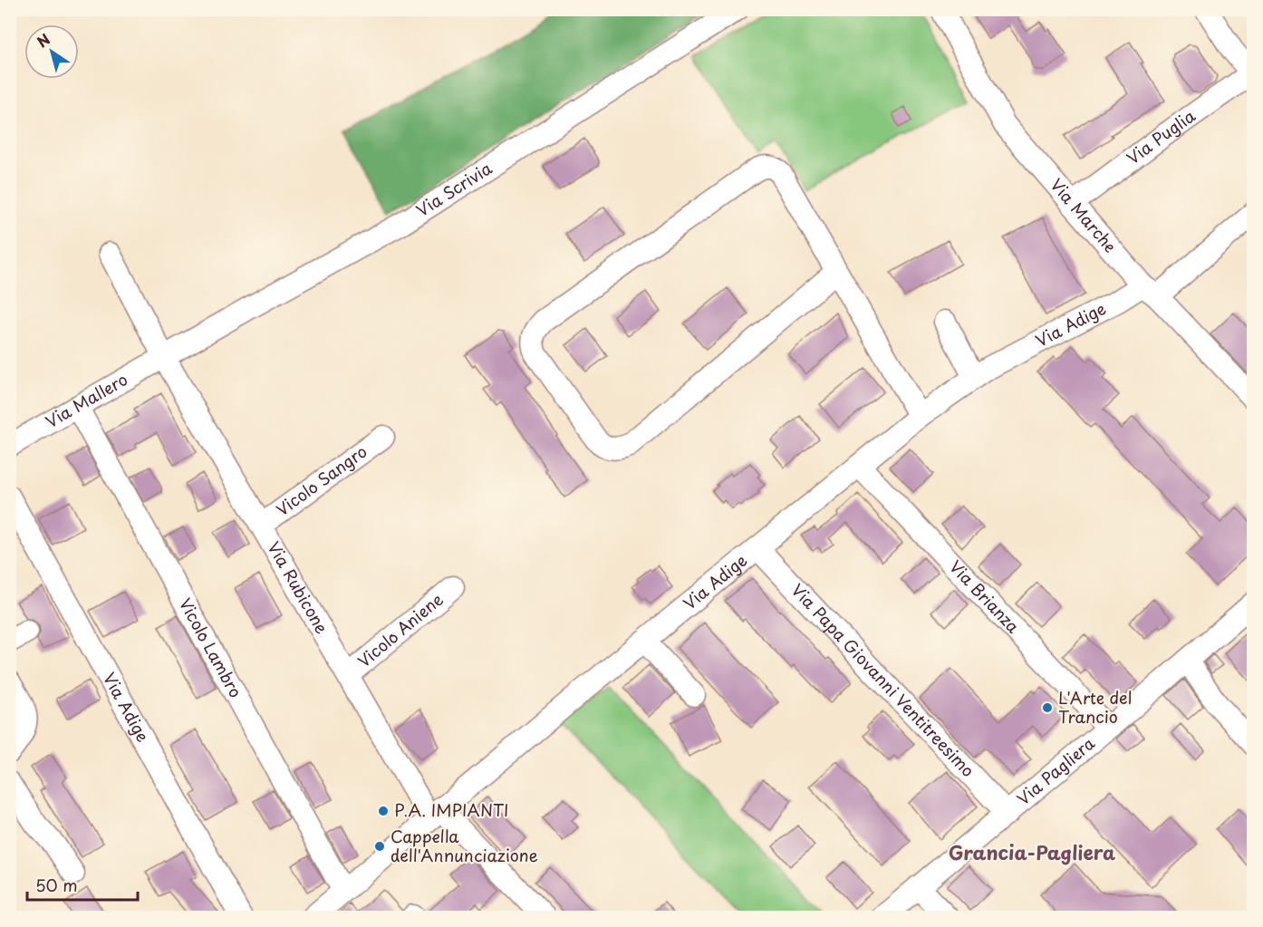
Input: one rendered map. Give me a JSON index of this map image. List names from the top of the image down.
{
  "streets": {
    "street": [
      "Via Puglia",
      "Via Scrivia",
      "Via Marche",
      "Via Adige",
      "Via Mallero",
      "Vicolo Sangro",
      "Via Rubicone",
      "Via Brianza",
      "Vicolo Aniene",
      "Vicolo Lambro",
      "Via Papa Giovanni Ventitreesimo",
      "Via Pagliera"
    ]
  },
  "crossings": [
    ["Via Puglia", "Via Marche"],
    ["Via Scrivia", "Via Mallero"],
    ["Via Scrivia", "Via Rubicone"],
    ["Via Marche", "Via Adige"],
    ["Via Adige", "Via Rubicone"],
    ["Via Adige", "Via Brianza"],
    ["Via Adige", "Vicolo Lambro"],
    ["Via Adige", "Via Papa Giovanni Ventitreesimo"],
    ["Via Mallero", "Via Rubicone"],
    ["Via Mallero", "Vicolo Lambro"],
    ["Vicolo Sangro", "Via Rubicone"],
    ["Via Rubicone", "Vicolo Aniene"],
    ["Via Brianza", "Via Pagliera"],
    ["Via Papa Giovanni Ventitreesimo", "Via Pagliera"]
  ],
  "districts": ["Grancia-Pagliera"],
  "places": ["L'Arte del Trancio", "P.A. IMPIANTI", "Cappella dell'Annunciazione"],
  "scale_bar": "50 m",
  "north": "top left"
}
